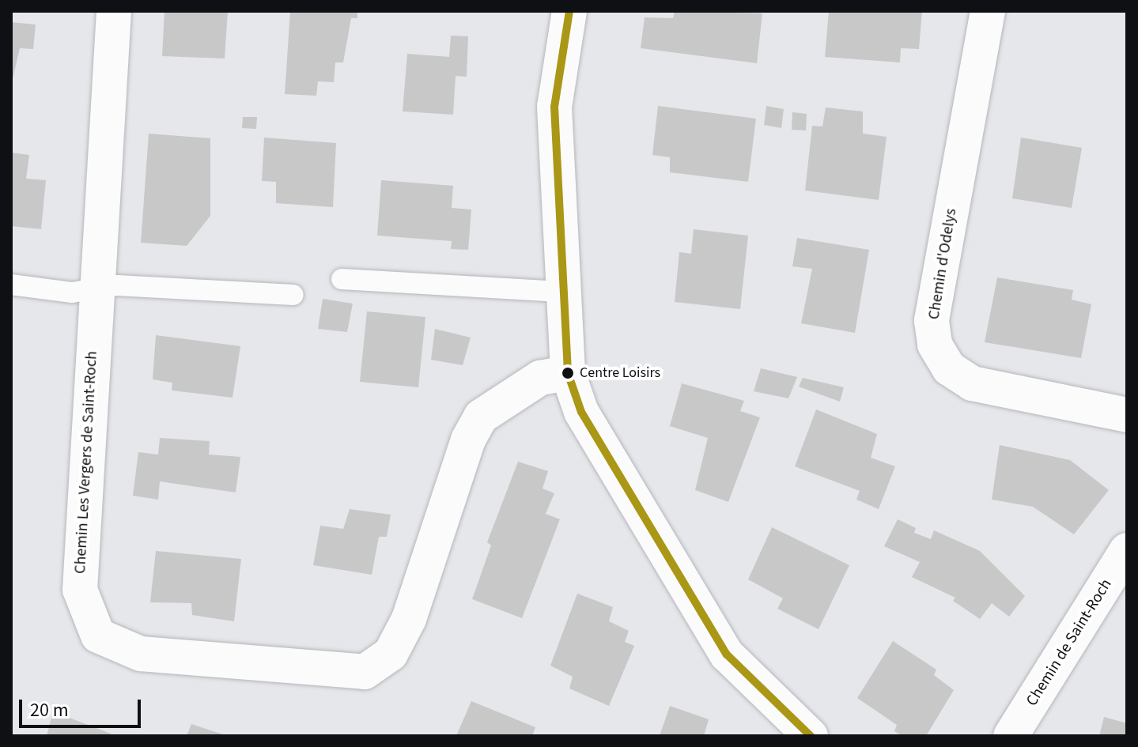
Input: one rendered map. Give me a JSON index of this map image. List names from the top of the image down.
{
  "streets": {
    "street": ["Chemin d'Odelys", "Chemin Les Vergers de Saint-Roch", "Chemin de Saint-Roch"]
  },
  "places": ["Centre Loisirs"],
  "scale_bar": "20 m"
}
